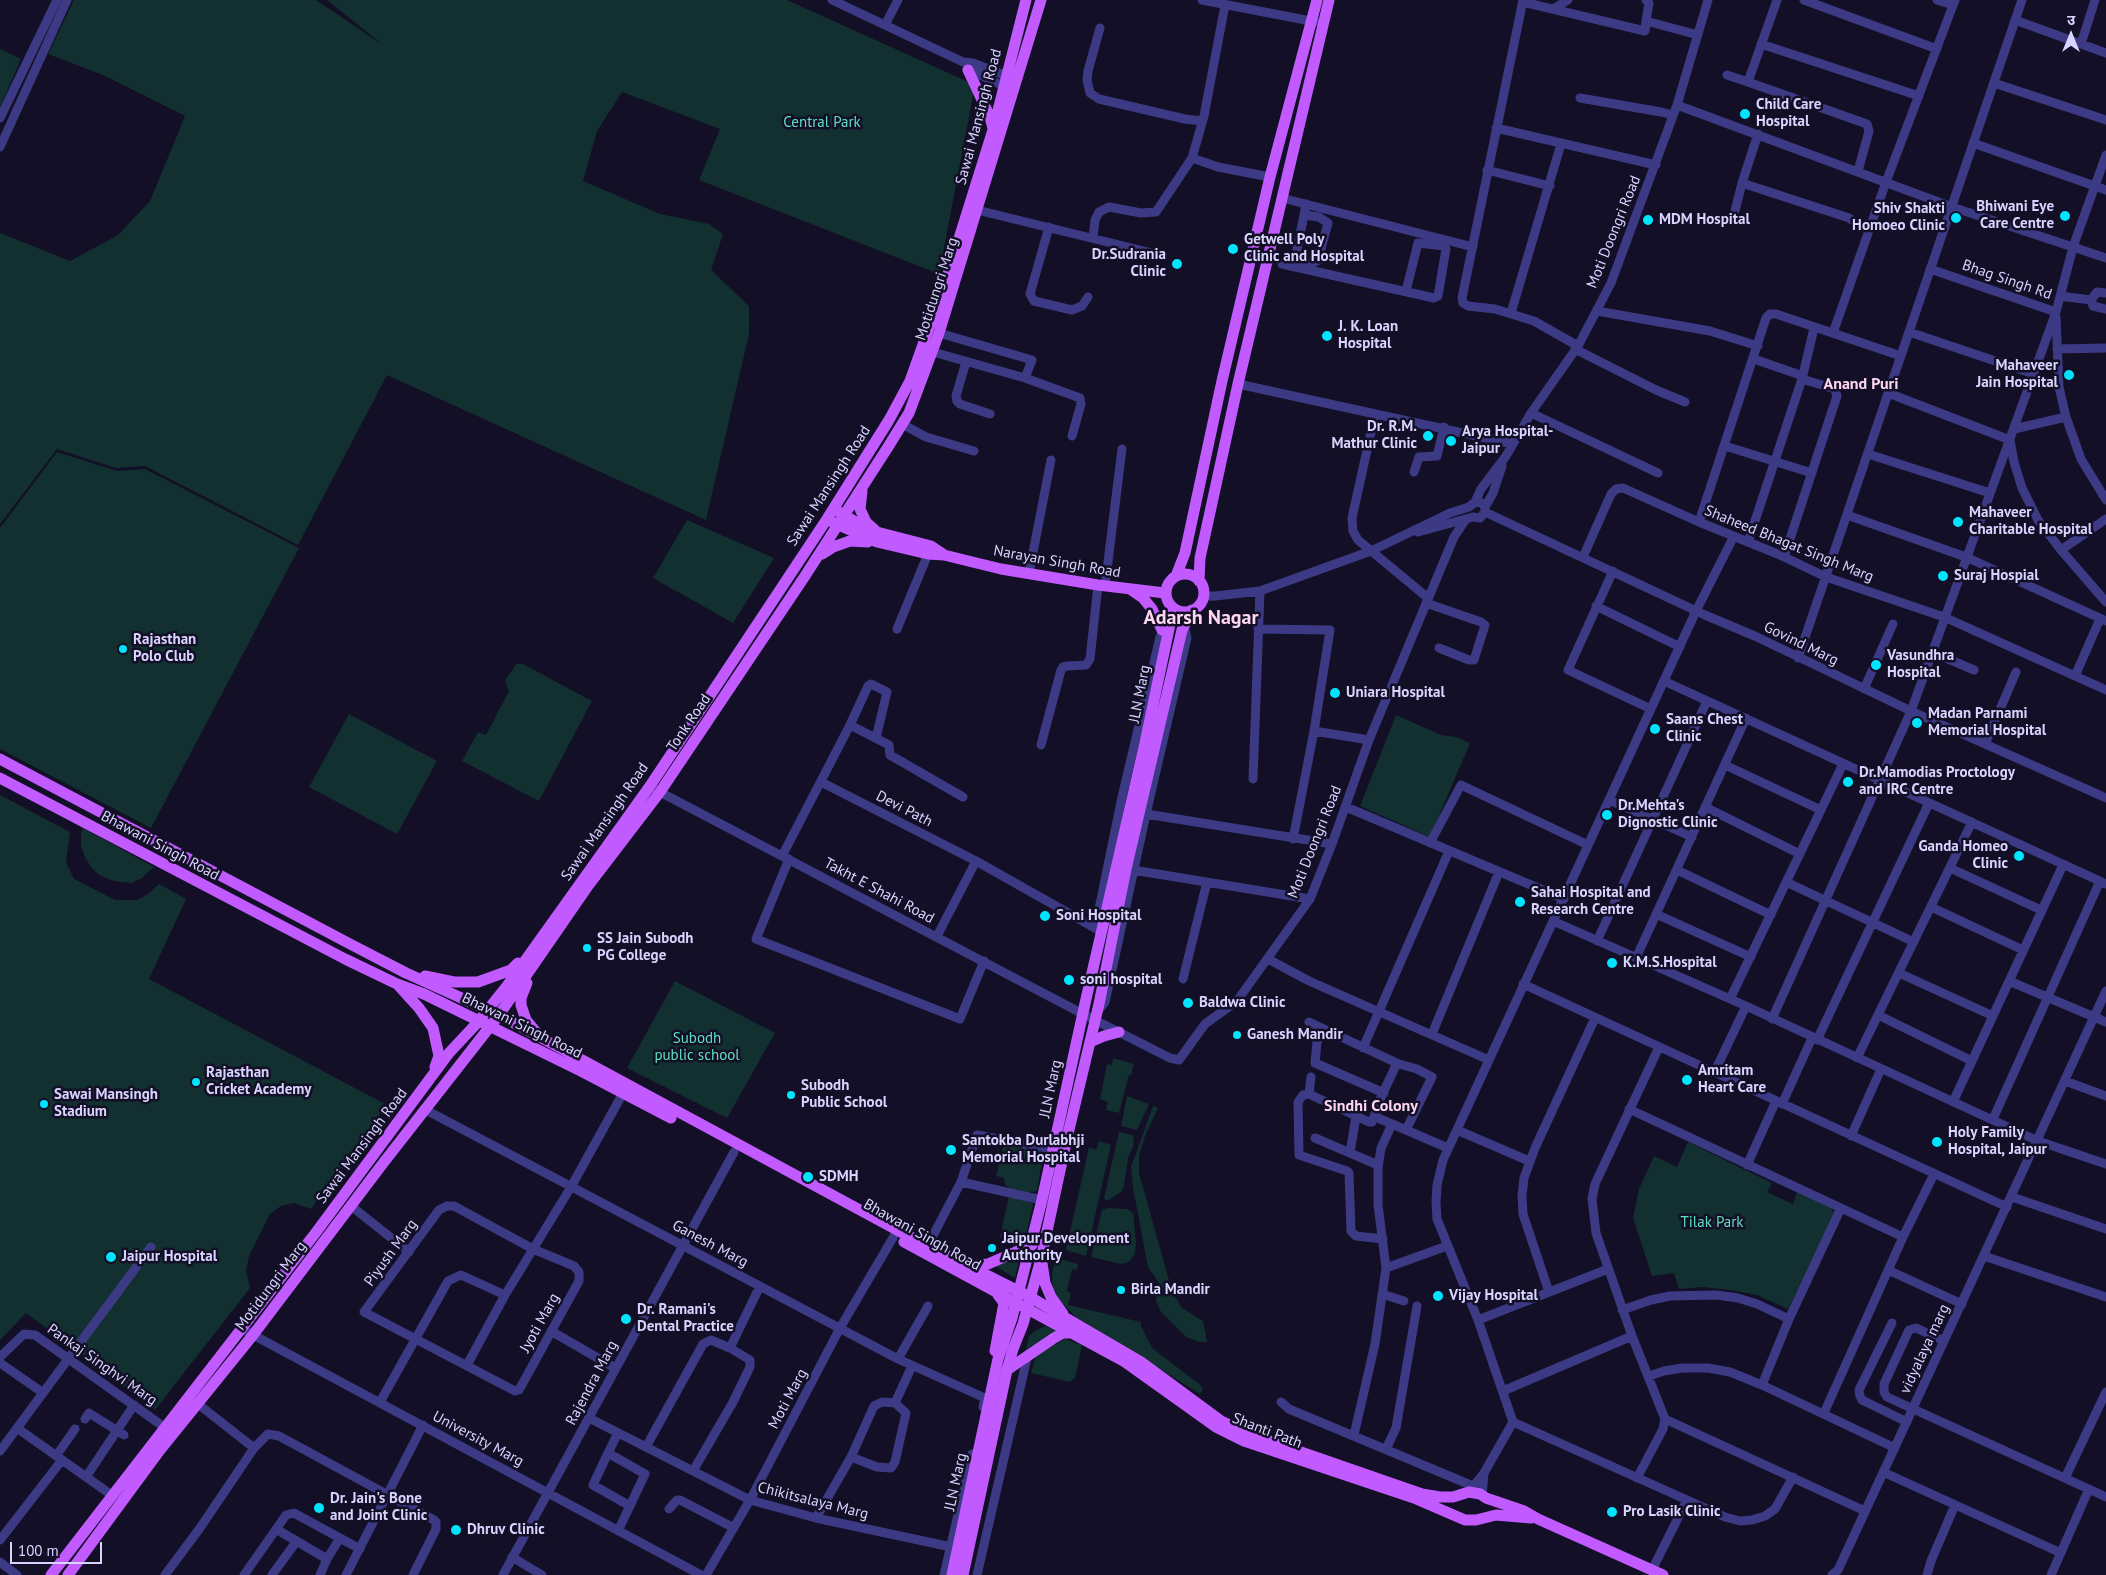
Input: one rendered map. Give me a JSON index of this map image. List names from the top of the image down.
{
  "streets": {
    "main road": [
      "Sawai Mansingh Road",
      "Motidungri Marg",
      "Narayan Singh Road",
      "JLN Marg",
      "Tonk Road",
      "Bhawani Singh Road",
      "Shanti Path"
    ],
    "street": [
      "Moti Doongri Road",
      "Bhag Singh Rd",
      "Shaheed Bhagat Singh Marg",
      "Govind Marg",
      "Devi Path",
      "Takht E Shahi Road",
      "Ganesh Marg",
      "Piyush Marg",
      "Jyoti Marg",
      "vidyalaya marg",
      "Pankaj Singhvi Marg",
      "Rajendra Marg",
      "Moti Marg",
      "University Marg",
      "Chikitsalaya Marg"
    ]
  },
  "crossings": [
    ["Sawai Mansingh Road", "Motidungri Marg"],
    ["Sawai Mansingh Road", "Tonk Road"],
    ["Sawai Mansingh Road", "Bhawani Singh Road"],
    ["Sawai Mansingh Road", "Takht E Shahi Road"],
    ["Sawai Mansingh Road", "Pankaj Singhvi Marg"],
    ["Sawai Mansingh Road", "University Marg"],
    ["Moti Doongri Road", "Govind Marg"],
    ["Moti Doongri Road", "JLN Marg"],
    ["Moti Doongri Road", "Takht E Shahi Road"],
    ["Motidungri Marg", "Tonk Road"],
    ["Motidungri Marg", "Bhawani Singh Road"],
    ["Motidungri Marg", "Ganesh Marg"],
    ["Motidungri Marg", "University Marg"],
    ["Shaheed Bhagat Singh Marg", "Govind Marg"],
    ["Narayan Singh Road", "JLN Marg"],
    ["JLN Marg", "Devi Path"],
    ["JLN Marg", "Bhawani Singh Road"],
    ["JLN Marg", "Takht E Shahi Road"],
    ["JLN Marg", "Ganesh Marg"],
    ["JLN Marg", "Shanti Path"],
    ["JLN Marg", "Chikitsalaya Marg"],
    ["Tonk Road", "Takht E Shahi Road"],
    ["Bhawani Singh Road", "Rajendra Marg"],
    ["Bhawani Singh Road", "Moti Marg"],
    ["Bhawani Singh Road", "Shanti Path"],
    ["Ganesh Marg", "Rajendra Marg"],
    ["Ganesh Marg", "Moti Marg"],
    ["Piyush Marg", "Jyoti Marg"],
    ["Rajendra Marg", "University Marg"],
    ["Rajendra Marg", "Chikitsalaya Marg"],
    ["Moti Marg", "Chikitsalaya Marg"]
  ],
  "districts": ["Anand Puri", "Adarsh Nagar", "Sindhi Colony"],
  "parks": ["Central Park", "Subodh public school", "Tilak Park"],
  "places": [
    "Child Care Hospital",
    "Bhiwani Eye Care Centre",
    "Shiv Shakti Homoeo Clinic",
    "MDM Hospital",
    "Getwell Poly Clinic and Hospital",
    "Dr.Sudrania Clinic",
    "J. K. Loan Hospital",
    "Mahaveer Jain Hospital",
    "Dr. R.M. Mathur Clinic",
    "Arya Hospital- Jaipur",
    "Mahaveer Charitable Hospital",
    "Suraj Hospial",
    "Rajasthan Polo Club",
    "Vasundhra Hospital",
    "Uniara Hospital",
    "Madan Parnami Memorial Hospital",
    "Saans Chest Clinic",
    "Dr.Mamodias Proctology and IRC Centre",
    "Dr.Mehta's Dignostic Clinic",
    "Ganda Homeo Clinic",
    "Sahai Hospital and Research Centre",
    "Soni Hospital",
    "SS Jain Subodh PG College",
    "K.M.S.Hospital",
    "soni hospital",
    "Baldwa Clinic",
    "Ganesh Mandir",
    "Amritam Heart Care",
    "Rajasthan Cricket Academy",
    "Subodh Public School",
    "Sawai Mansingh Stadium",
    "Holy Family Hospital, Jaipur",
    "Santokba Durlabhji Memorial Hospital",
    "SDMH",
    "Jaipur Development Authority",
    "Jaipur Hospital",
    "Birla Mandir",
    "Vijay Hospital",
    "Dr. Ramani's Dental Practice",
    "Dr. Jain's Bone and Joint Clinic",
    "Pro Lasik Clinic",
    "Dhruv Clinic"
  ],
  "scale_bar": "100 m",
  "north": "top"
}
